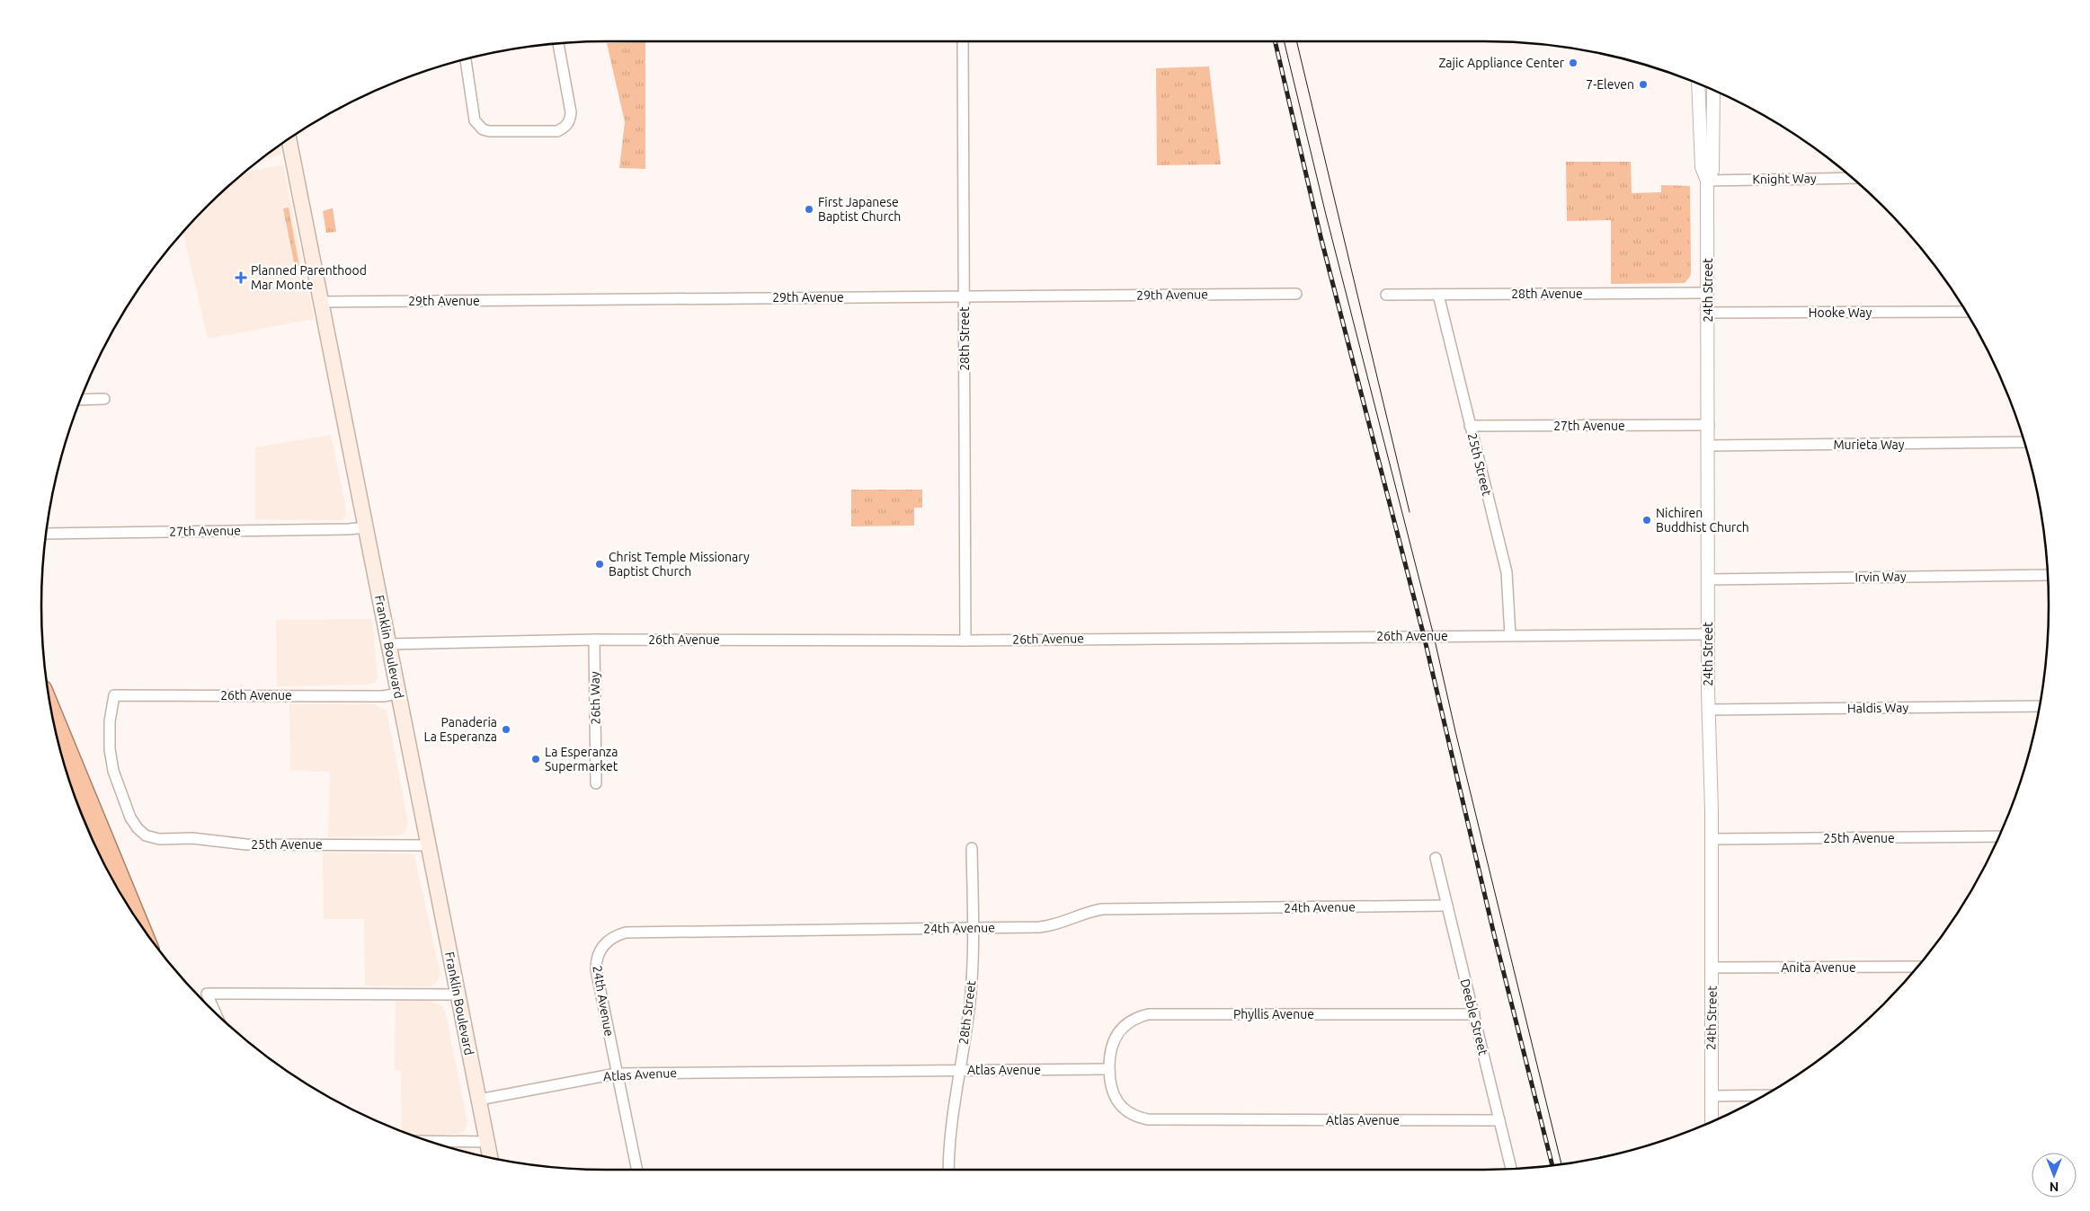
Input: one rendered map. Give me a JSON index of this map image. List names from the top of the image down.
{
  "streets": {
    "main road": ["Franklin Boulevard"],
    "street": [
      "Knight Way",
      "24th Street",
      "28th Avenue",
      "29th Avenue",
      "Hooke Way",
      "28th Street",
      "27th Avenue",
      "Murieta Way",
      "25th Street",
      "Irvin Way",
      "26th Avenue",
      "26th Way",
      "Haldis Way",
      "25th Avenue",
      "24th Avenue",
      "Anita Avenue",
      "Phyllis Avenue",
      "Deeble Street",
      "Atlas Avenue"
    ]
  },
  "crossings": [
    ["Knight Way", "24th Street"],
    ["24th Street", "28th Avenue"],
    ["24th Street", "Hooke Way"],
    ["24th Street", "27th Avenue"],
    ["24th Street", "Murieta Way"],
    ["24th Street", "Irvin Way"],
    ["24th Street", "26th Avenue"],
    ["24th Street", "Haldis Way"],
    ["24th Street", "25th Avenue"],
    ["24th Street", "Anita Avenue"],
    ["28th Avenue", "25th Street"],
    ["29th Avenue", "28th Street"],
    ["29th Avenue", "Franklin Boulevard"],
    ["28th Street", "26th Avenue"],
    ["28th Street", "24th Avenue"],
    ["28th Street", "Atlas Avenue"],
    ["27th Avenue", "25th Street"],
    ["27th Avenue", "Franklin Boulevard"],
    ["25th Street", "26th Avenue"],
    ["26th Avenue", "Franklin Boulevard"],
    ["26th Avenue", "26th Way"],
    ["26th Avenue", "25th Avenue"],
    ["Franklin Boulevard", "25th Avenue"],
    ["Franklin Boulevard", "Atlas Avenue"],
    ["24th Avenue", "Deeble Street"],
    ["24th Avenue", "Atlas Avenue"],
    ["Phyllis Avenue", "Deeble Street"],
    ["Phyllis Avenue", "Atlas Avenue"],
    ["Deeble Street", "Atlas Avenue"]
  ],
  "places": {
    "other": [
      "Zajic Appliance Center",
      "7-Eleven",
      "First Japanese Baptist Church",
      "Nichiren Buddhist Church",
      "Christ Temple Missionary Baptist Church",
      "Panaderia La Esperanza",
      "La Esperanza Supermarket"
    ],
    "health": ["Planned Parenthood Mar Monte"]
  },
  "north": "bottom"
}
